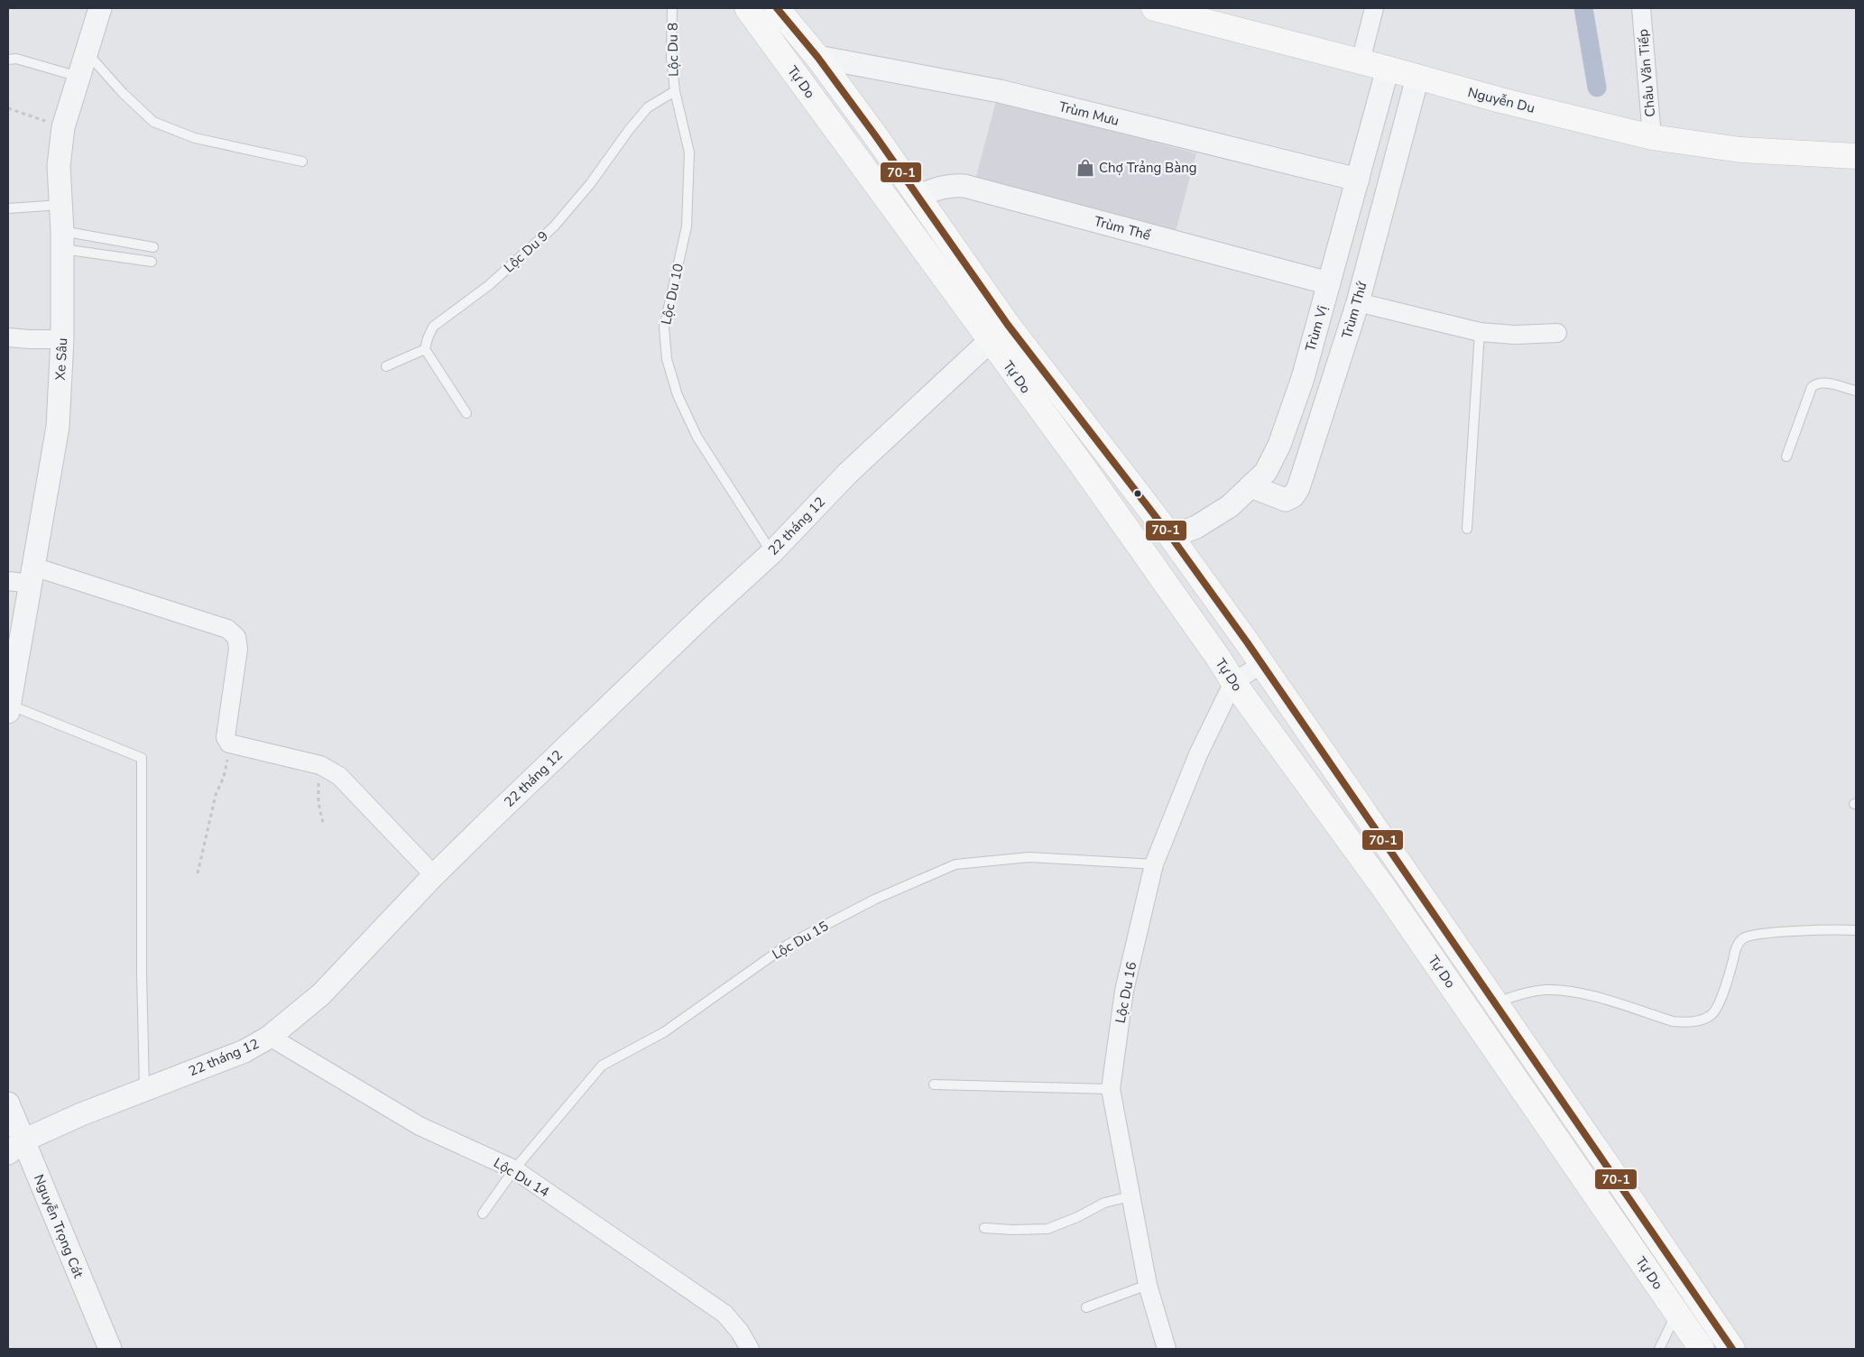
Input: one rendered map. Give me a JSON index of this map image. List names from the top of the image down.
{
  "streets": {
    "main road": ["Tự Do", "Nguyễn Du"],
    "street": [
      "Châu Văn Tiếp",
      "Trùm Mưu",
      "Trùm Thể",
      "Trùm Thứ",
      "Trùm Vị",
      "Xe Sâu",
      "22 tháng 12",
      "Lộc Du 16",
      "Lộc Du 14",
      "Nguyễn Trọng Cát"
    ],
    "lane": [
      "Lộc Du 8",
      "Lộc Du 9",
      "Lộc Du 10",
      "Lộc Du 15"
    ]
  },
  "crossings": [
    ["Lộc Du 8", "Lộc Du 9"],
    ["Lộc Du 8", "Lộc Du 10"],
    ["Châu Văn Tiếp", "Nguyễn Du"],
    ["Tự Do", "Trùm Mưu"],
    ["Tự Do", "Trùm Thể"],
    ["Tự Do", "Trùm Vị"],
    ["Tự Do", "22 tháng 12"],
    ["Tự Do", "Lộc Du 16"],
    ["Nguyễn Du", "Trùm Thứ"],
    ["Nguyễn Du", "Trùm Vị"],
    ["Trùm Mưu", "Trùm Vị"],
    ["Trùm Thể", "Trùm Vị"],
    ["Lộc Du 9", "Lộc Du 10"],
    ["Lộc Du 10", "22 tháng 12"],
    ["Trùm Thứ", "Trùm Vị"],
    ["22 tháng 12", "Lộc Du 14"],
    ["22 tháng 12", "Nguyễn Trọng Cát"],
    ["Lộc Du 15", "Lộc Du 16"],
    ["Lộc Du 15", "Lộc Du 14"]
  ],
  "places": {
    "shop": ["Chợ Trảng Bàng"]
  },
  "lines": ["transit line 70-1"]
}
